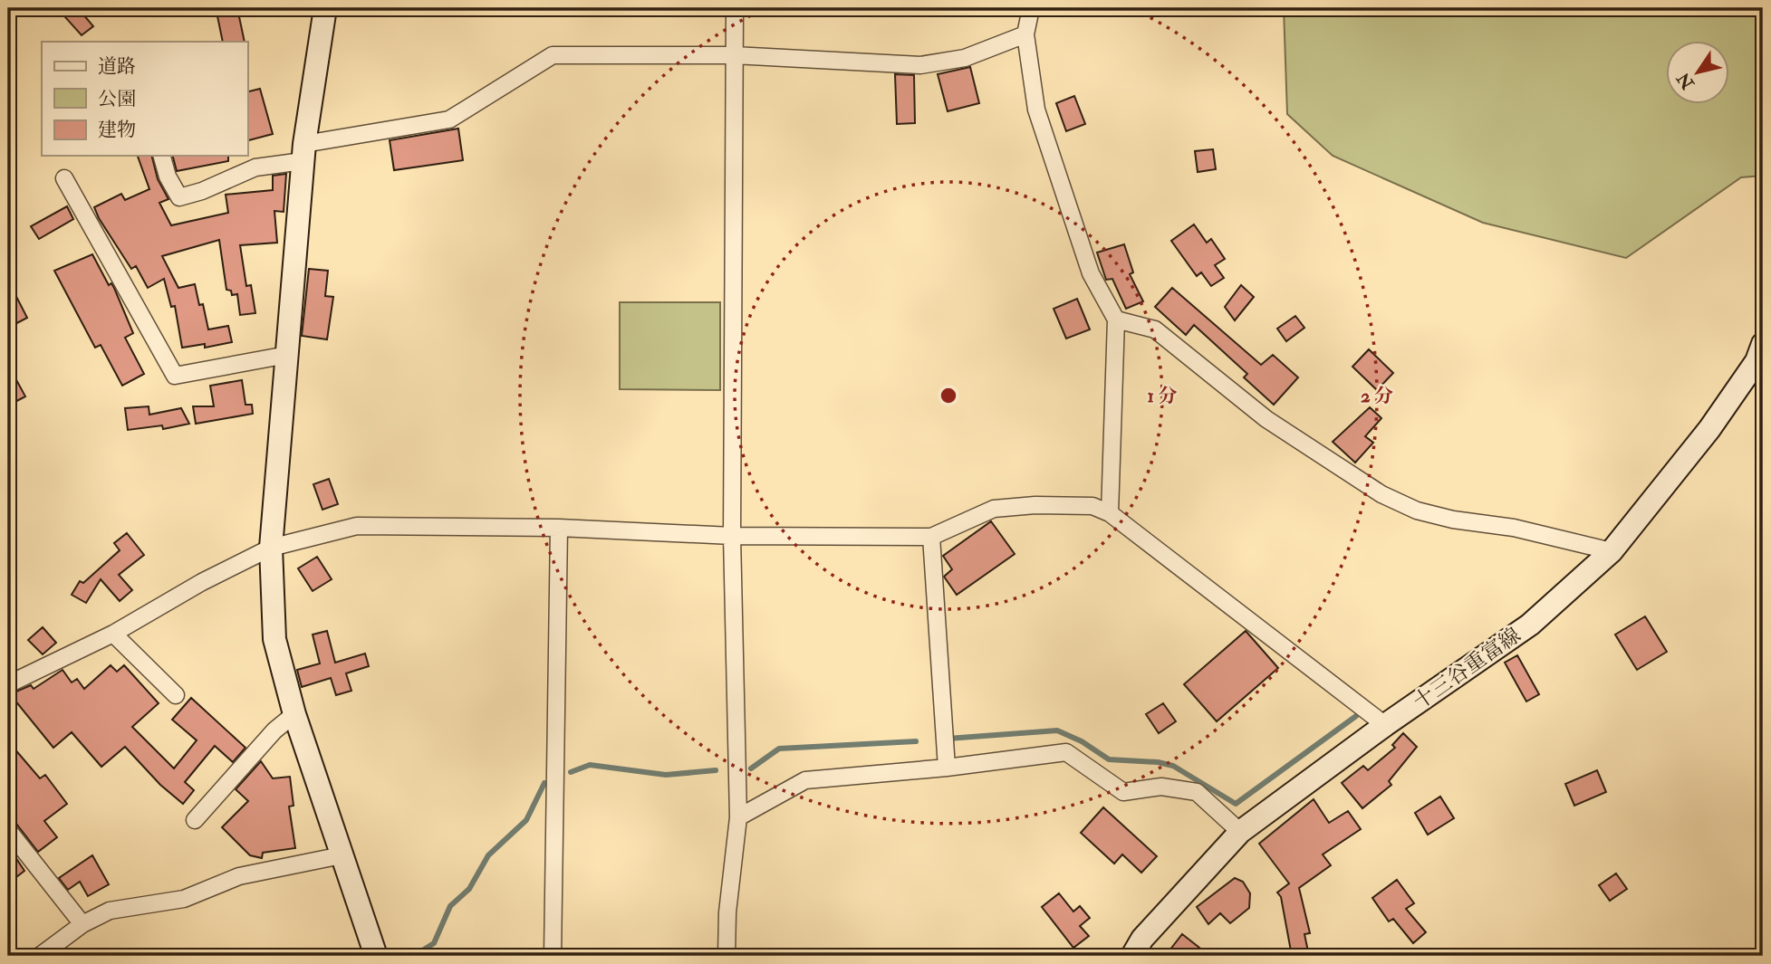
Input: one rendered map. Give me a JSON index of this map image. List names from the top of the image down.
{
  "streets": {
    "street": ["十三谷重富線"]
  },
  "legend": ["道路", "公園", "建物"],
  "north": "bottom left",
  "rings": ["1 分", "2 分"]
}
